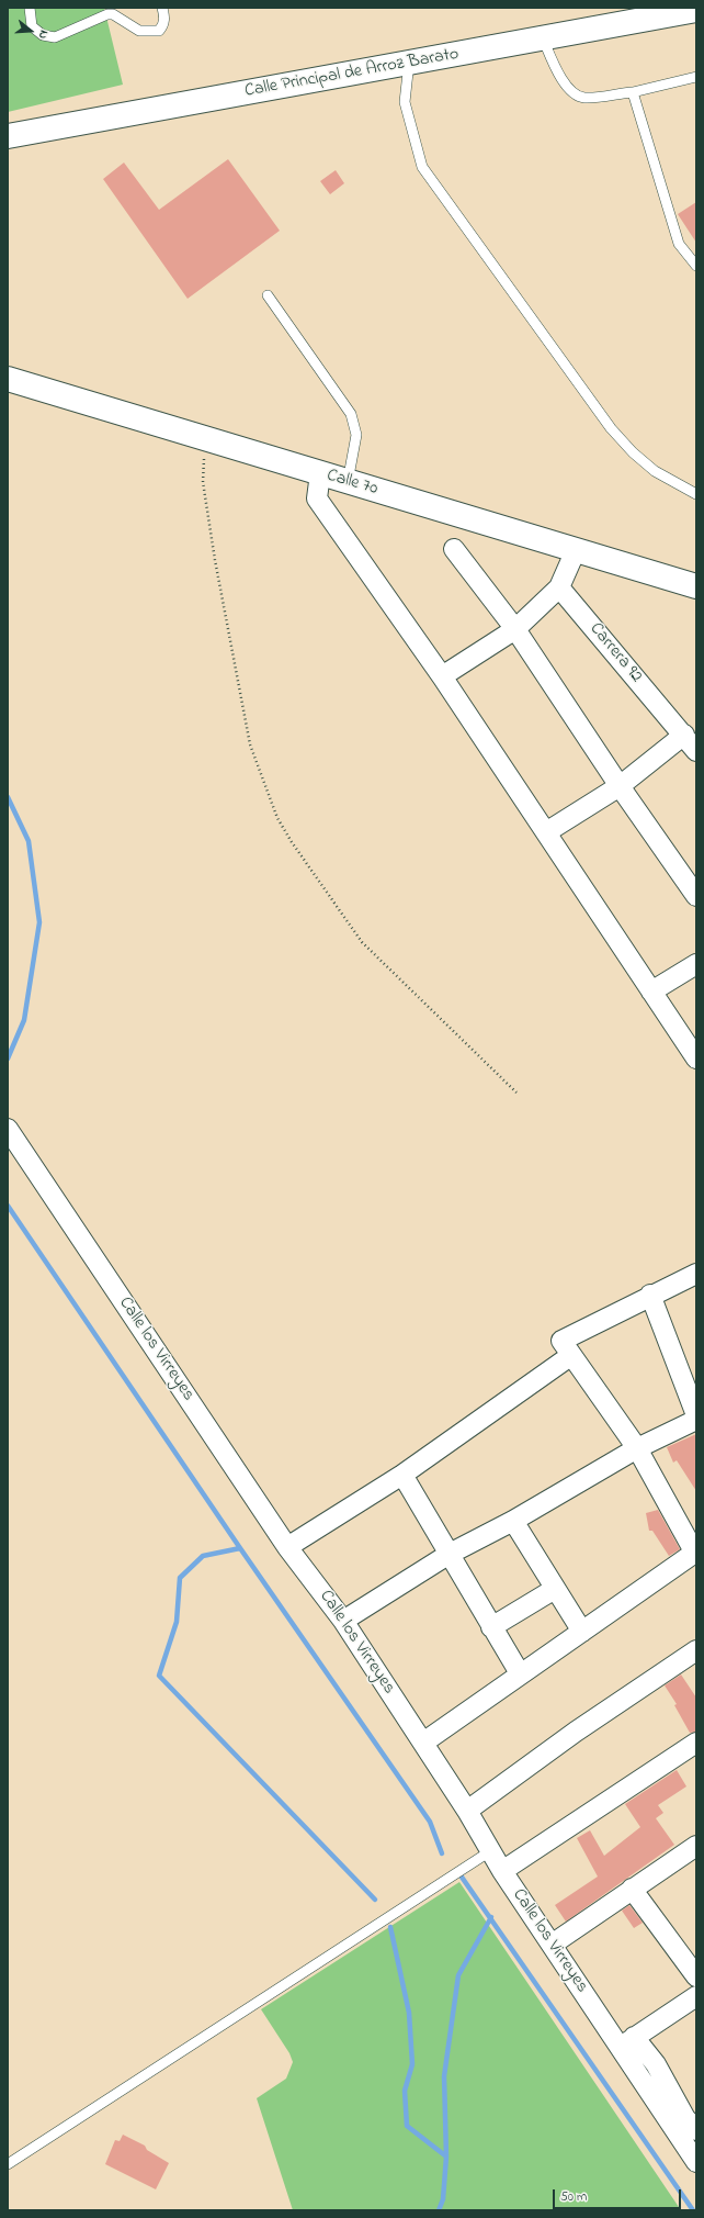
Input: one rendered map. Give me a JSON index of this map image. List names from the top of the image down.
{
  "streets": {
    "street": [
      "Calle Principal de Arroz Barato",
      "Calle 70",
      "Carrera 92",
      "Calle los Virreyes"
    ]
  },
  "scale_bar": "50 m",
  "north": "right"
}
